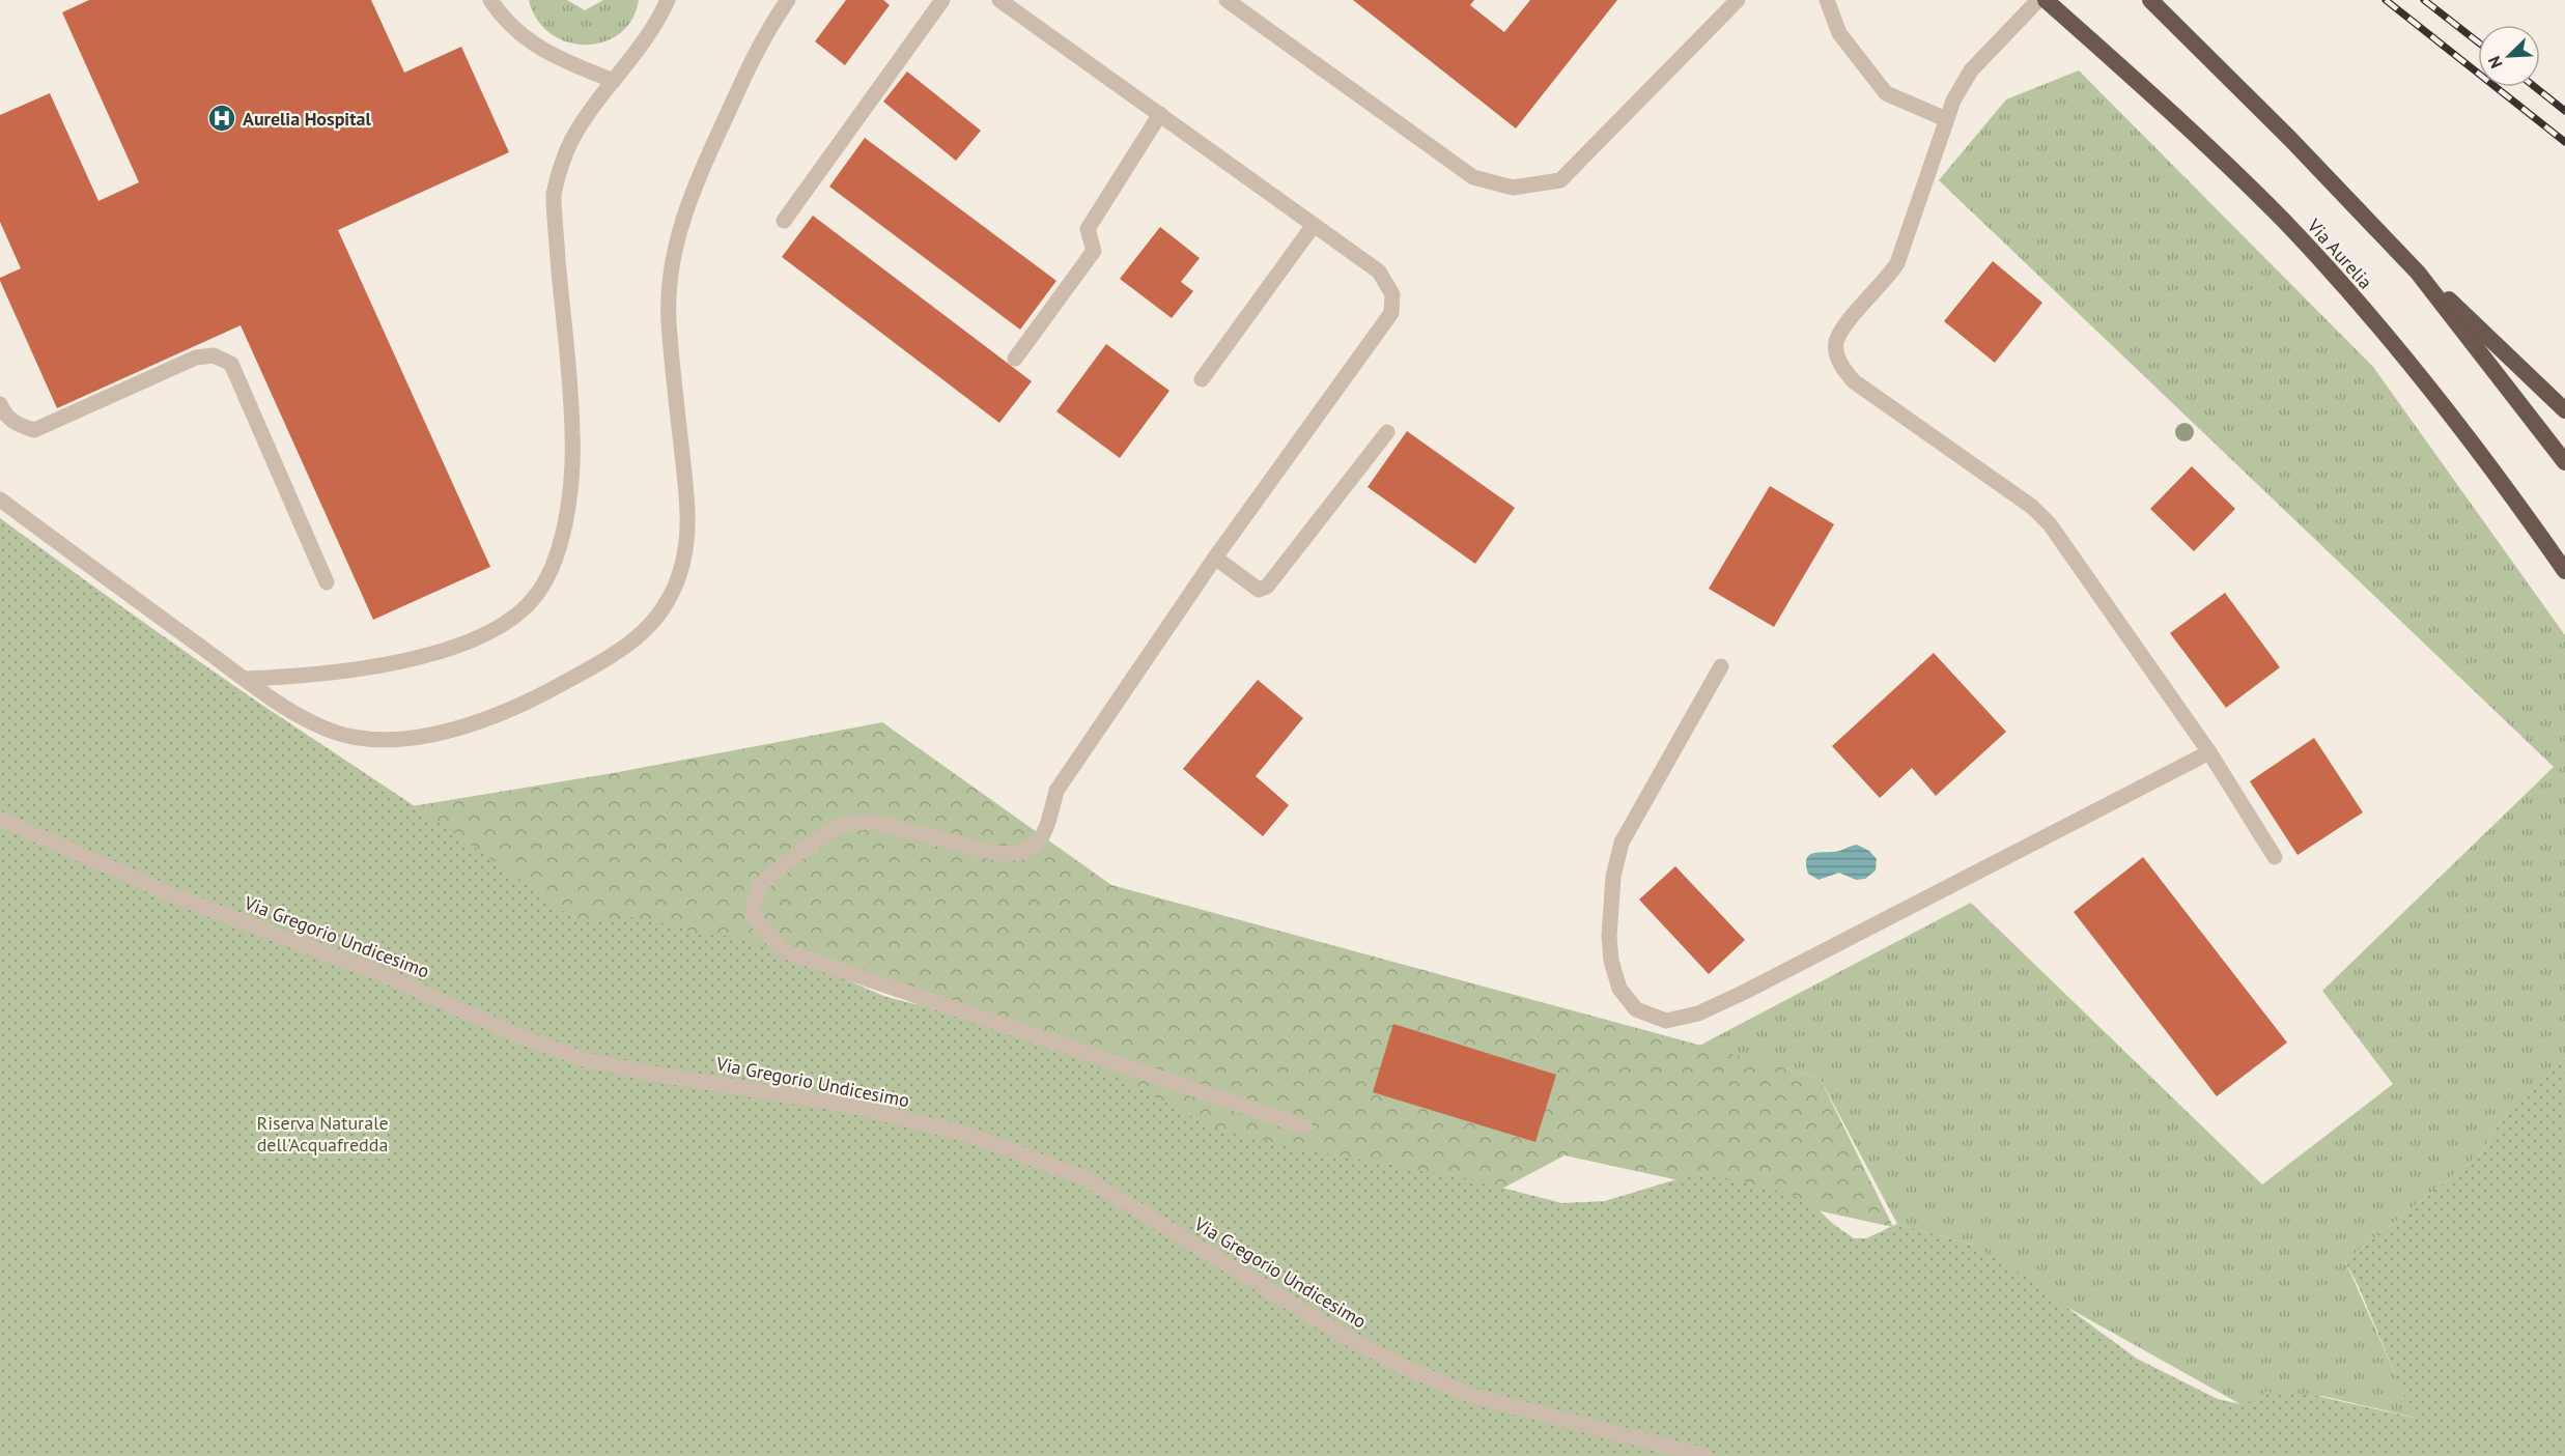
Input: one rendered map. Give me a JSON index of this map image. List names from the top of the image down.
{
  "streets": {
    "highway": ["Via Aurelia"],
    "street": ["Via Gregorio Undicesimo"]
  },
  "parks": ["Riserva Naturale dell'Acquafredda"],
  "places": {
    "hospital": ["Aurelia Hospital"]
  },
  "north": "bottom left"
}
